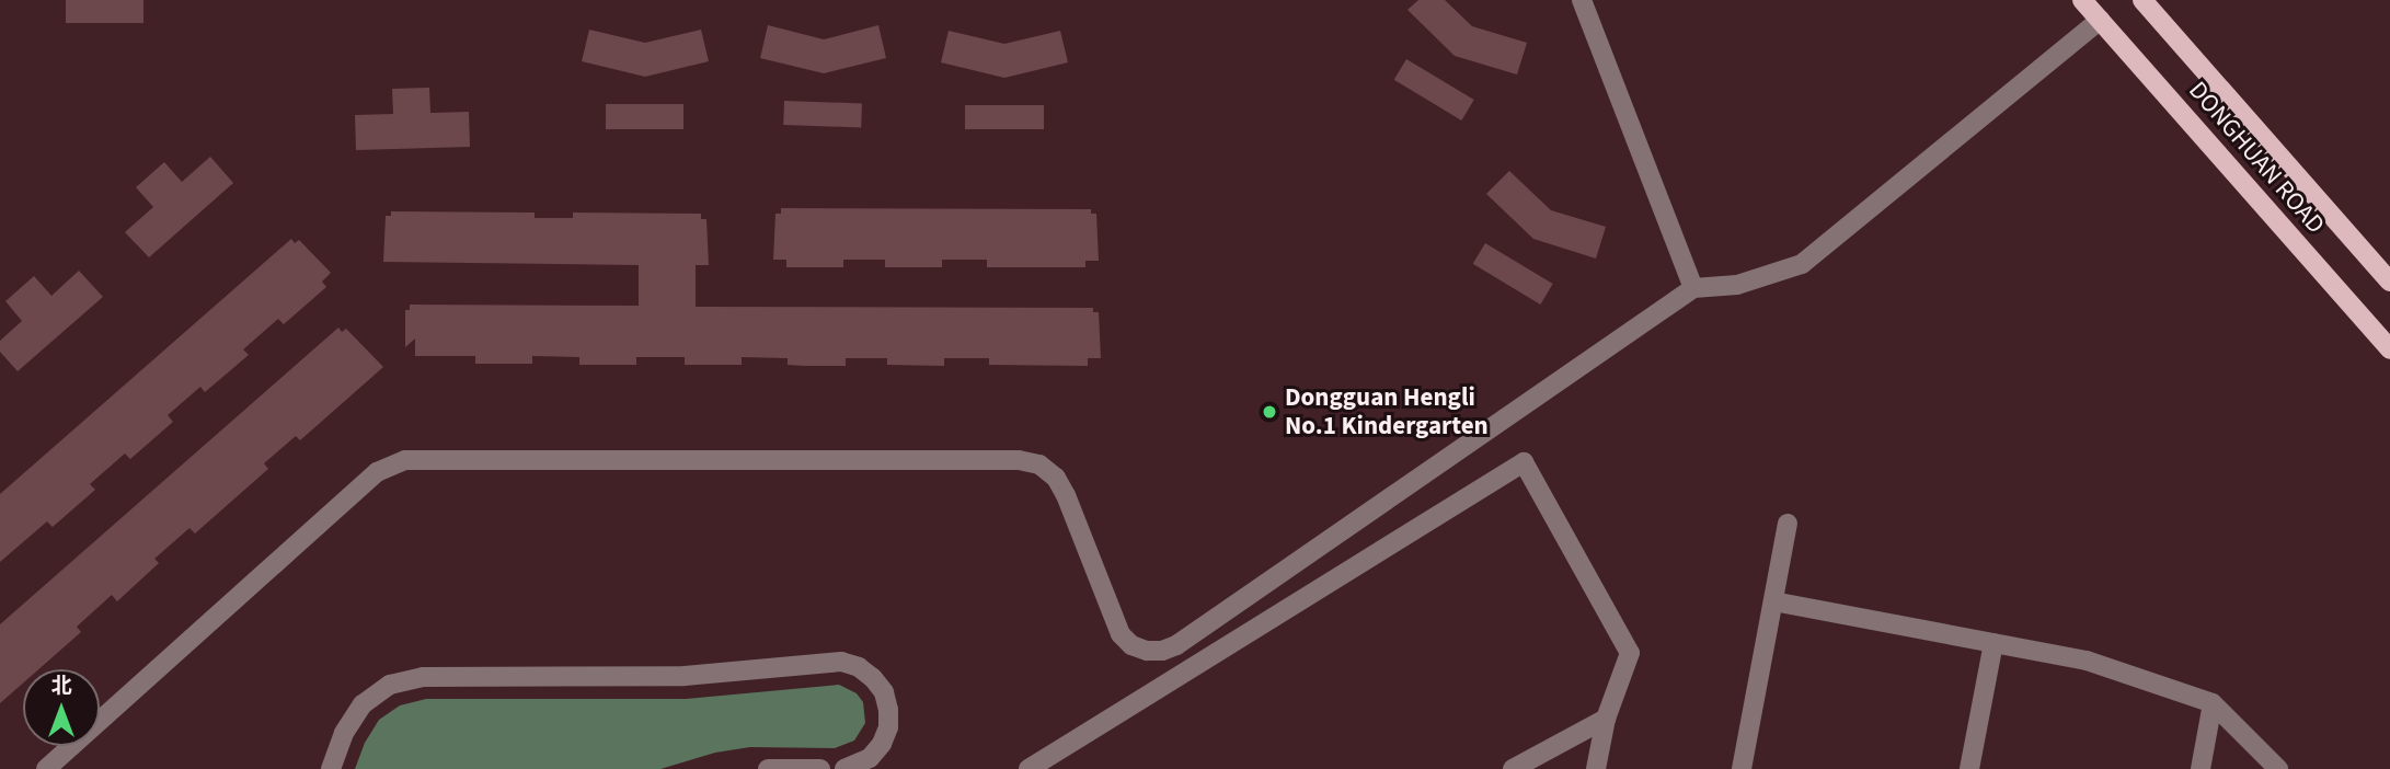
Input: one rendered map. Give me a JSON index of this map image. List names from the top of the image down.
{
  "streets": {
    "main road": ["DONGHUAN ROAD"]
  },
  "places": ["Dongguan Hengli No.1 Kindergarten"],
  "north": "top"
}
